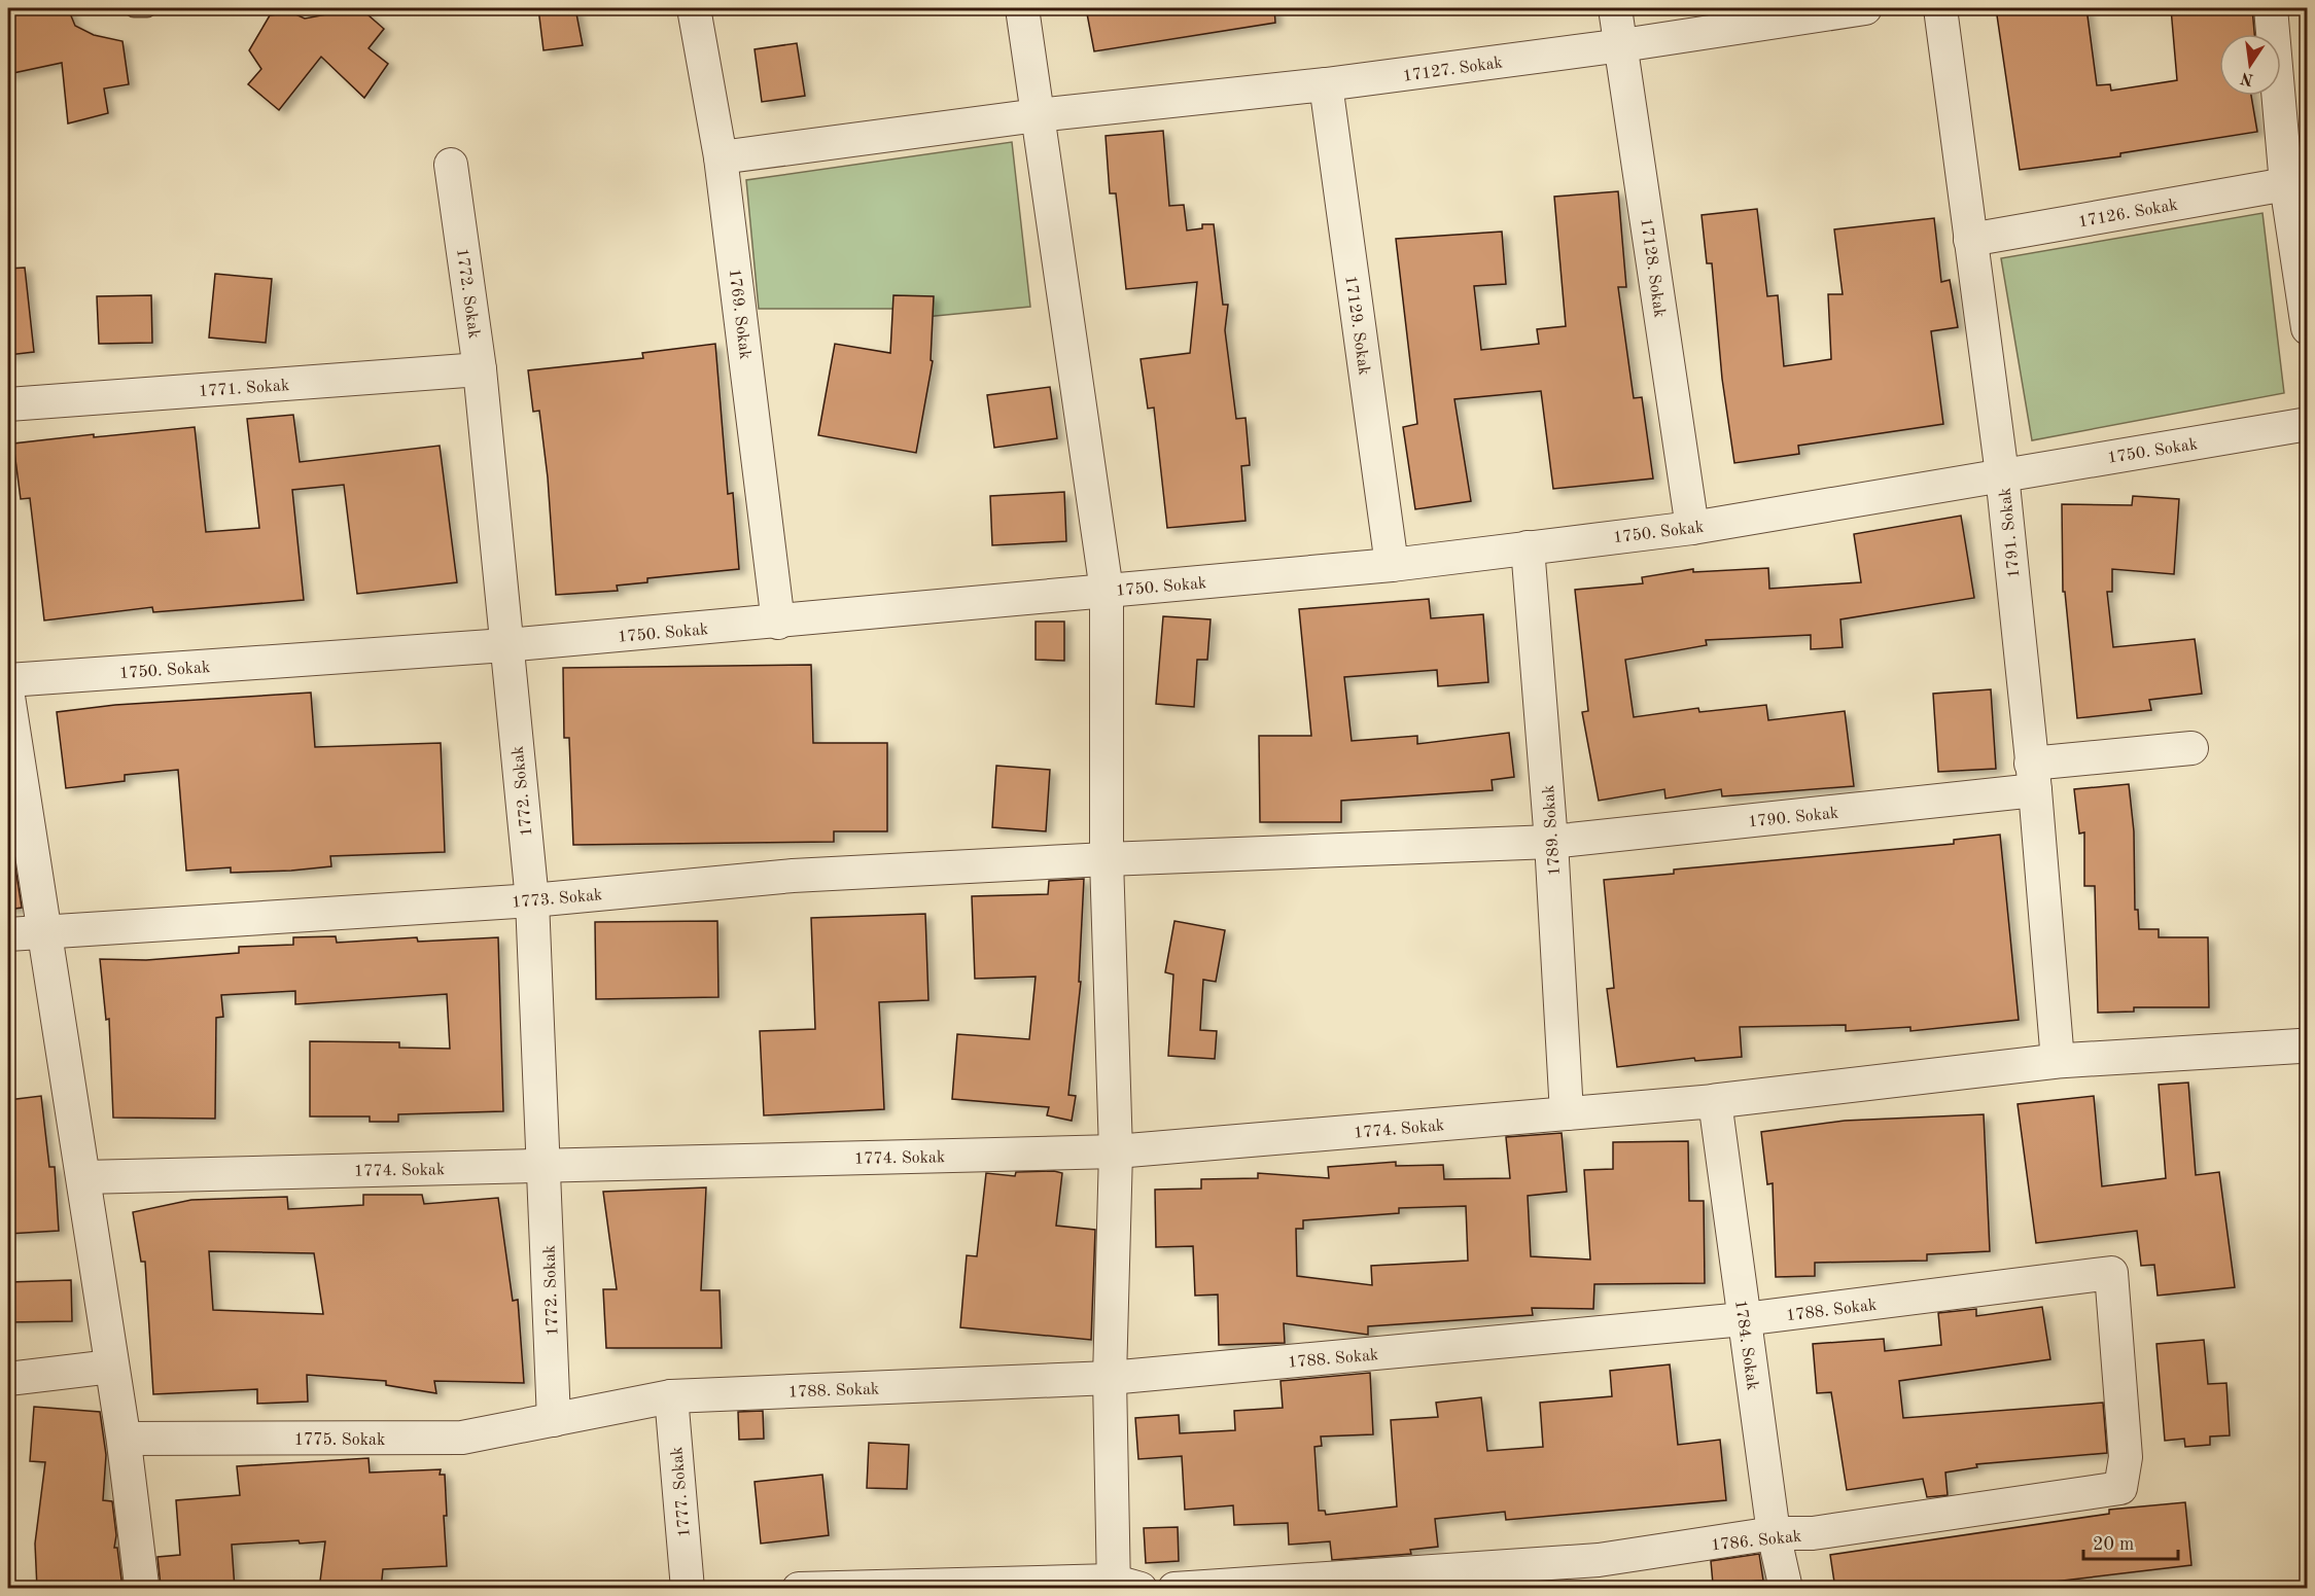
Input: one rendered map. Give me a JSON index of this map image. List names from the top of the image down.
{
  "streets": {
    "street": [
      "17127. Sokak",
      "17126. Sokak",
      "17128. Sokak",
      "1772. Sokak",
      "1769. Sokak",
      "17129. Sokak",
      "1771. Sokak",
      "1750. Sokak",
      "1791. Sokak",
      "1790. Sokak",
      "1789. Sokak",
      "1773. Sokak",
      "1774. Sokak",
      "1788. Sokak",
      "1784. Sokak",
      "1775. Sokak",
      "1777. Sokak",
      "1786. Sokak"
    ]
  },
  "crossings": [
    ["17127. Sokak", "17128. Sokak"],
    ["17127. Sokak", "1769. Sokak"],
    ["17127. Sokak", "17129. Sokak"],
    ["17126. Sokak", "1791. Sokak"],
    ["17128. Sokak", "1750. Sokak"],
    ["1772. Sokak", "1771. Sokak"],
    ["1772. Sokak", "1750. Sokak"],
    ["1772. Sokak", "1773. Sokak"],
    ["1772. Sokak", "1774. Sokak"],
    ["1772. Sokak", "1788. Sokak"],
    ["1772. Sokak", "1775. Sokak"],
    ["1769. Sokak", "1750. Sokak"],
    ["17129. Sokak", "1750. Sokak"],
    ["1750. Sokak", "1791. Sokak"],
    ["1750. Sokak", "1789. Sokak"],
    ["1791. Sokak", "1790. Sokak"],
    ["1790. Sokak", "1789. Sokak"],
    ["1790. Sokak", "1773. Sokak"],
    ["1789. Sokak", "1774. Sokak"],
    ["1774. Sokak", "1784. Sokak"],
    ["1788. Sokak", "1784. Sokak"],
    ["1788. Sokak", "1775. Sokak"],
    ["1788. Sokak", "1777. Sokak"],
    ["1788. Sokak", "1786. Sokak"],
    ["1784. Sokak", "1786. Sokak"]
  ],
  "scale_bar": "20 m",
  "north": "bottom"
}
